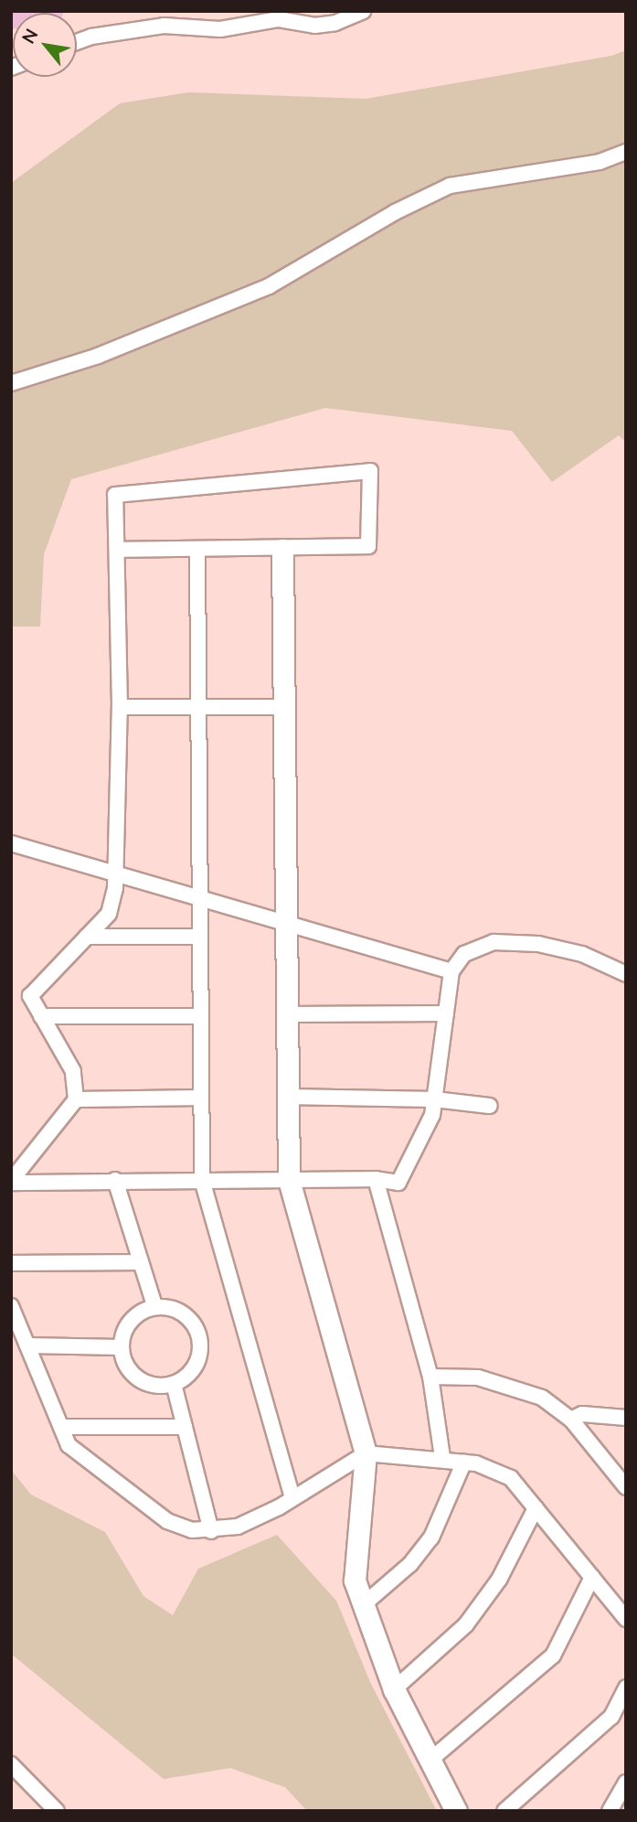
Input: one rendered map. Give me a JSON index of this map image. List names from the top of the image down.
{
  "north": "top left"
}
